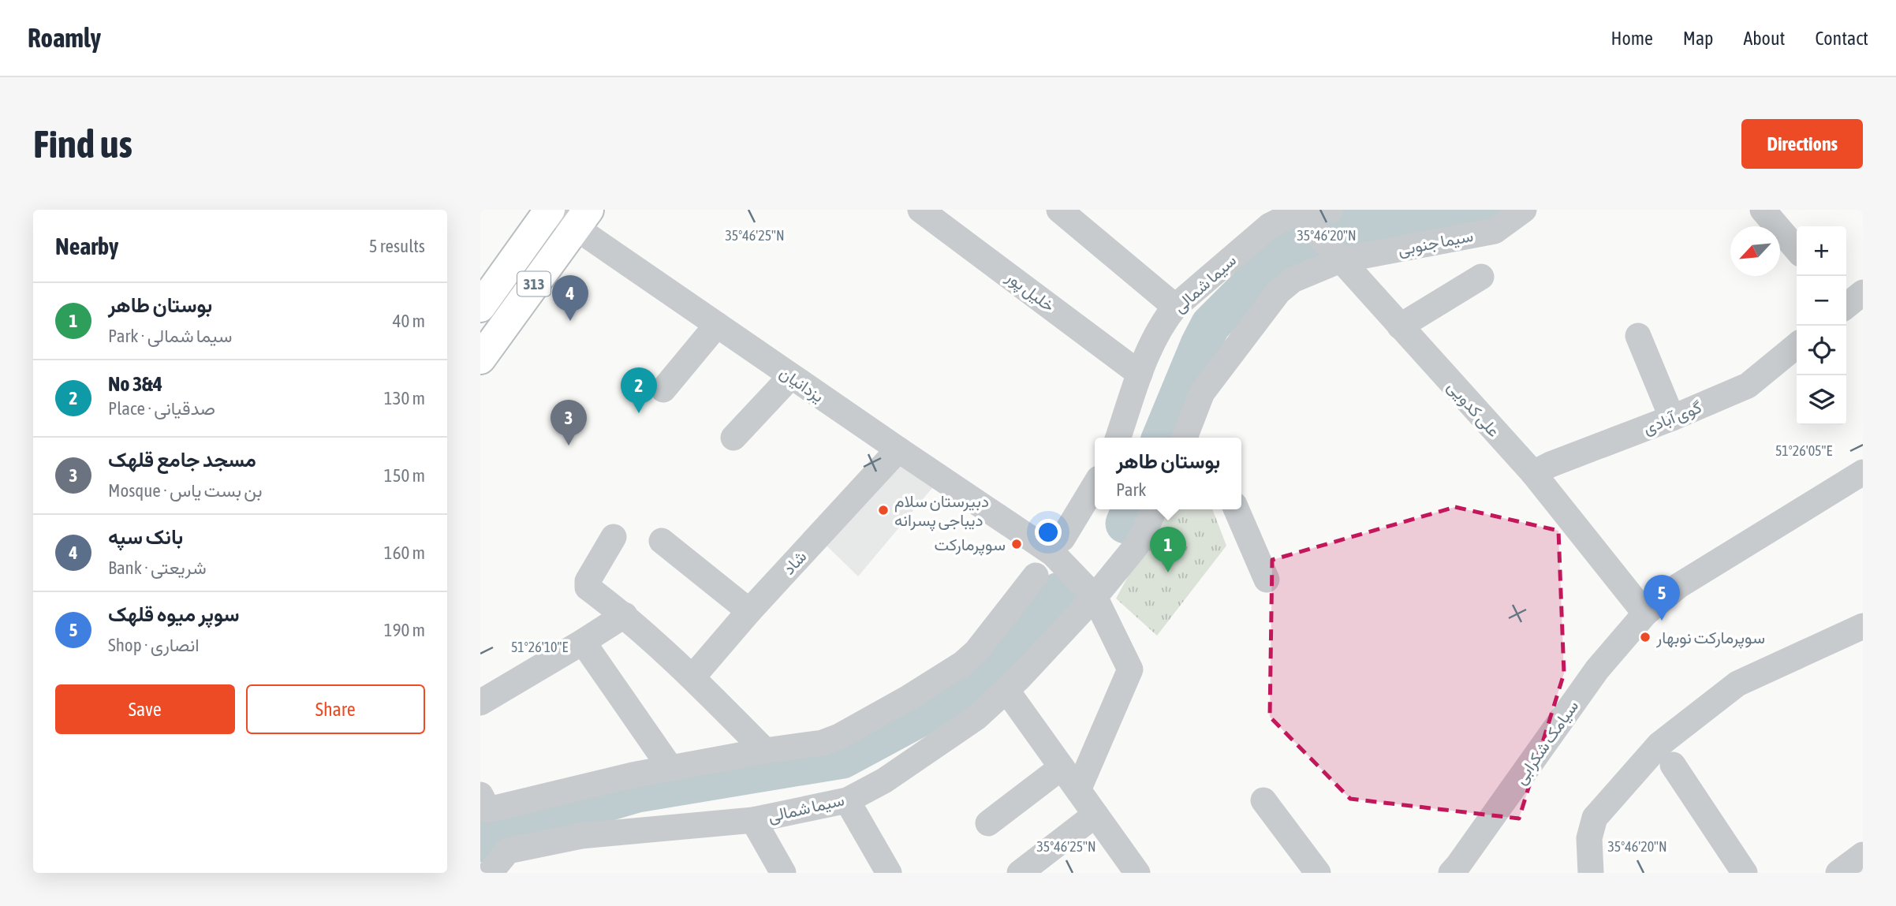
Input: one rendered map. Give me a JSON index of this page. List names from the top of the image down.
{
  "streets": {
    "main road": ["313"],
    "street": [
      "سیما جنوبی",
      "سیما شمالی",
      "خلیل‌ پور",
      "یزدانیان",
      "علی کدویی",
      "گوی آبادی",
      "شاد",
      "سیامک شکرابی"
    ]
  },
  "crossings": [
    ["سیما جنوبی", "علی کدویی"],
    ["سیما شمالی", "خلیل‌ پور"],
    ["سیما شمالی", "یزدانیان"],
    ["سیما شمالی", "علی کدویی"],
    ["313", "یزدانیان"],
    ["یزدانیان", "شاد"],
    ["علی کدویی", "گوی آبادی"],
    ["علی کدویی", "سیامک شکرابی"]
  ],
  "places": ["دبیرستان سلام دیباجی پسرانه", "سوپرمارکت", "سوپرمارکت نوبهار"],
  "north": "bottom left",
  "page": {
    "header": "Roamly",
    "nav": [
      "Home",
      "Map",
      "About",
      "Contact"
    ],
    "buttons": [
      "Directions",
      ["Save", "Share"]
    ],
    "title": "Find us",
    "heading": ["Nearby", "5 results"],
    "map_buttons": ["+", "−"],
    "pins": [
      "4",
      "2",
      "3",
      "1",
      "5"
    ],
    "list": [
      {
        "mark": "1",
        "name": "بوستان طاهر",
        "note": "Park · سیما شمالی",
        "value": "40 m"
      },
      {
        "mark": "2",
        "name": "No 3&4",
        "note": "Place · صدقیانی",
        "value": "130 m"
      },
      {
        "mark": "3",
        "name": "مسجد جامع قلهک",
        "note": "Mosque · بن بست یاس",
        "value": "150 m"
      },
      {
        "mark": "4",
        "name": "بانک سپه",
        "note": "Bank · شریعتی",
        "value": "160 m"
      },
      {
        "mark": "5",
        "name": "سوپر میوه قلهک",
        "note": "Shop · انصاری",
        "value": "190 m"
      }
    ],
    "popup": ["بوستان طاهر", "Park"]
  },
  "coordinates": [
    "35°46'25\"N",
    "35°46'20\"N",
    "51°26'05\"E",
    "51°26'10\"E"
  ]
}
